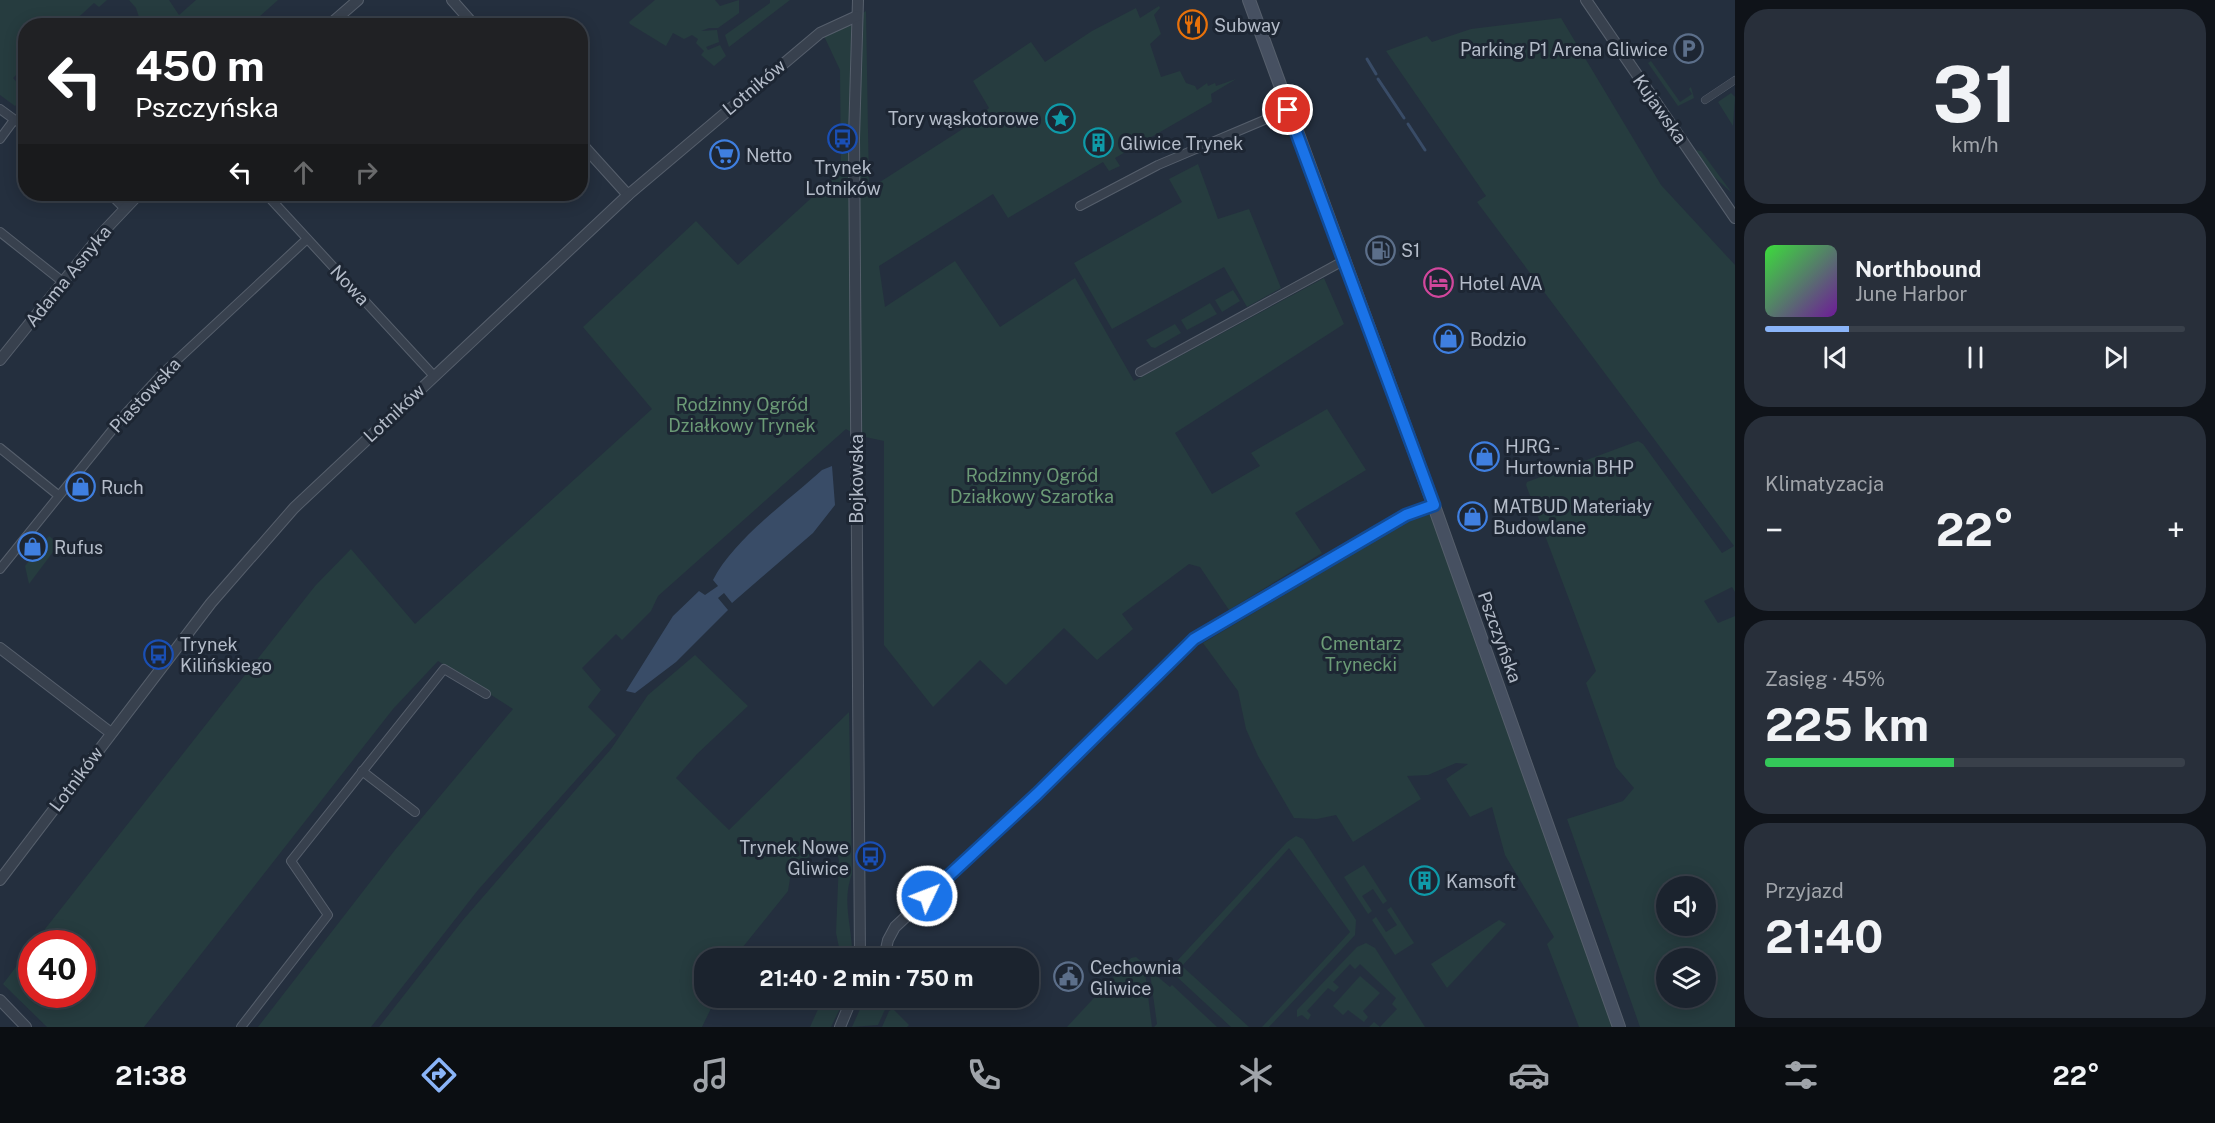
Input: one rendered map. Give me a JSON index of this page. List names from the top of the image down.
{
  "streets": {
    "main road": ["Pszczyńska"],
    "street": [
      "Lotników",
      "Kujawska",
      "Adama Asnyka",
      "Nowa",
      "Piastowska",
      "Bojkowska"
    ]
  },
  "crossings": [
    ["Lotników", "Nowa"],
    ["Lotników", "Bojkowska"],
    ["Nowa", "Piastowska"]
  ],
  "parks": ["Rodzinny Ogród Działkowy Trynek", "Rodzinny Ogród Działkowy Szarotka", "Cmentarz Trynecki"],
  "places": {
    "restaurant": ["Subway"],
    "parking": ["Parking P1 Arena Gliwice"],
    "place": ["Tory wąskotorowe"],
    "bus stop": ["Trynek Lotników", "Trynek Kilińskiego", "Trynek Nowe Gliwice"],
    "building": ["Gliwice Trynek", "Kamsoft"],
    "supermarket": ["Netto"],
    "fuel station": ["S1"],
    "hotel": ["Hotel AVA"],
    "shop": [
      "Bodzio",
      "HJRG - Hurtownia BHP",
      "Ruch",
      "MATBUD Materiały Budowlane",
      "Rufus"
    ],
    "public building": ["Cechownia Gliwice"]
  },
  "page": {
    "tile": [
      ["31", "km/h"],
      "Klimatyzacja",
      ["Zasięg · 45%", "225 km"],
      ["Przyjazd", "21:40"]
    ],
    "turn": ["450 m", "Pszczyńska"],
    "song": ["Northbound", "June Harbor"],
    "heat": ["−", "22°", "+"],
    "limit": "40",
    "trip": "21:40 · 2 min · 750 m",
    "tabs": ["21:38", "22°"]
  }
}
